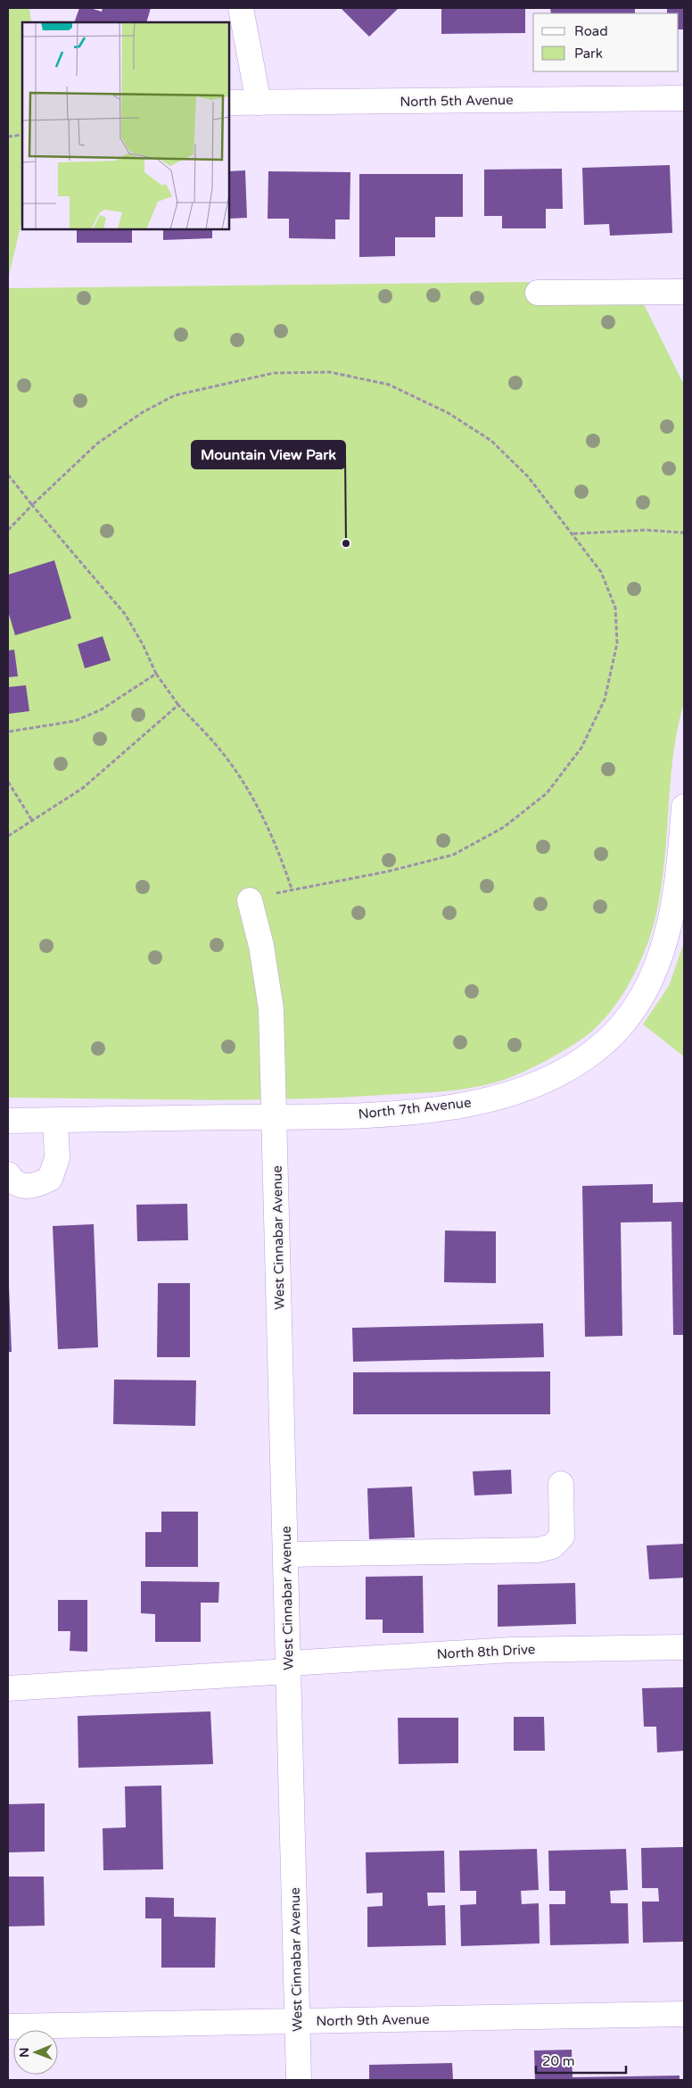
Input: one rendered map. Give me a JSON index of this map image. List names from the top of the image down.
{
  "streets": {
    "street": [
      "North 5th Avenue",
      "North 7th Avenue",
      "West Cinnabar Avenue",
      "North 8th Drive",
      "North 9th Avenue"
    ]
  },
  "crossings": [
    ["North 7th Avenue", "West Cinnabar Avenue"],
    ["West Cinnabar Avenue", "North 8th Drive"],
    ["West Cinnabar Avenue", "North 9th Avenue"]
  ],
  "places": ["Mountain View Park"],
  "legend": ["Road", "Park"],
  "scale_bar": "20 m",
  "north": "left"
}
